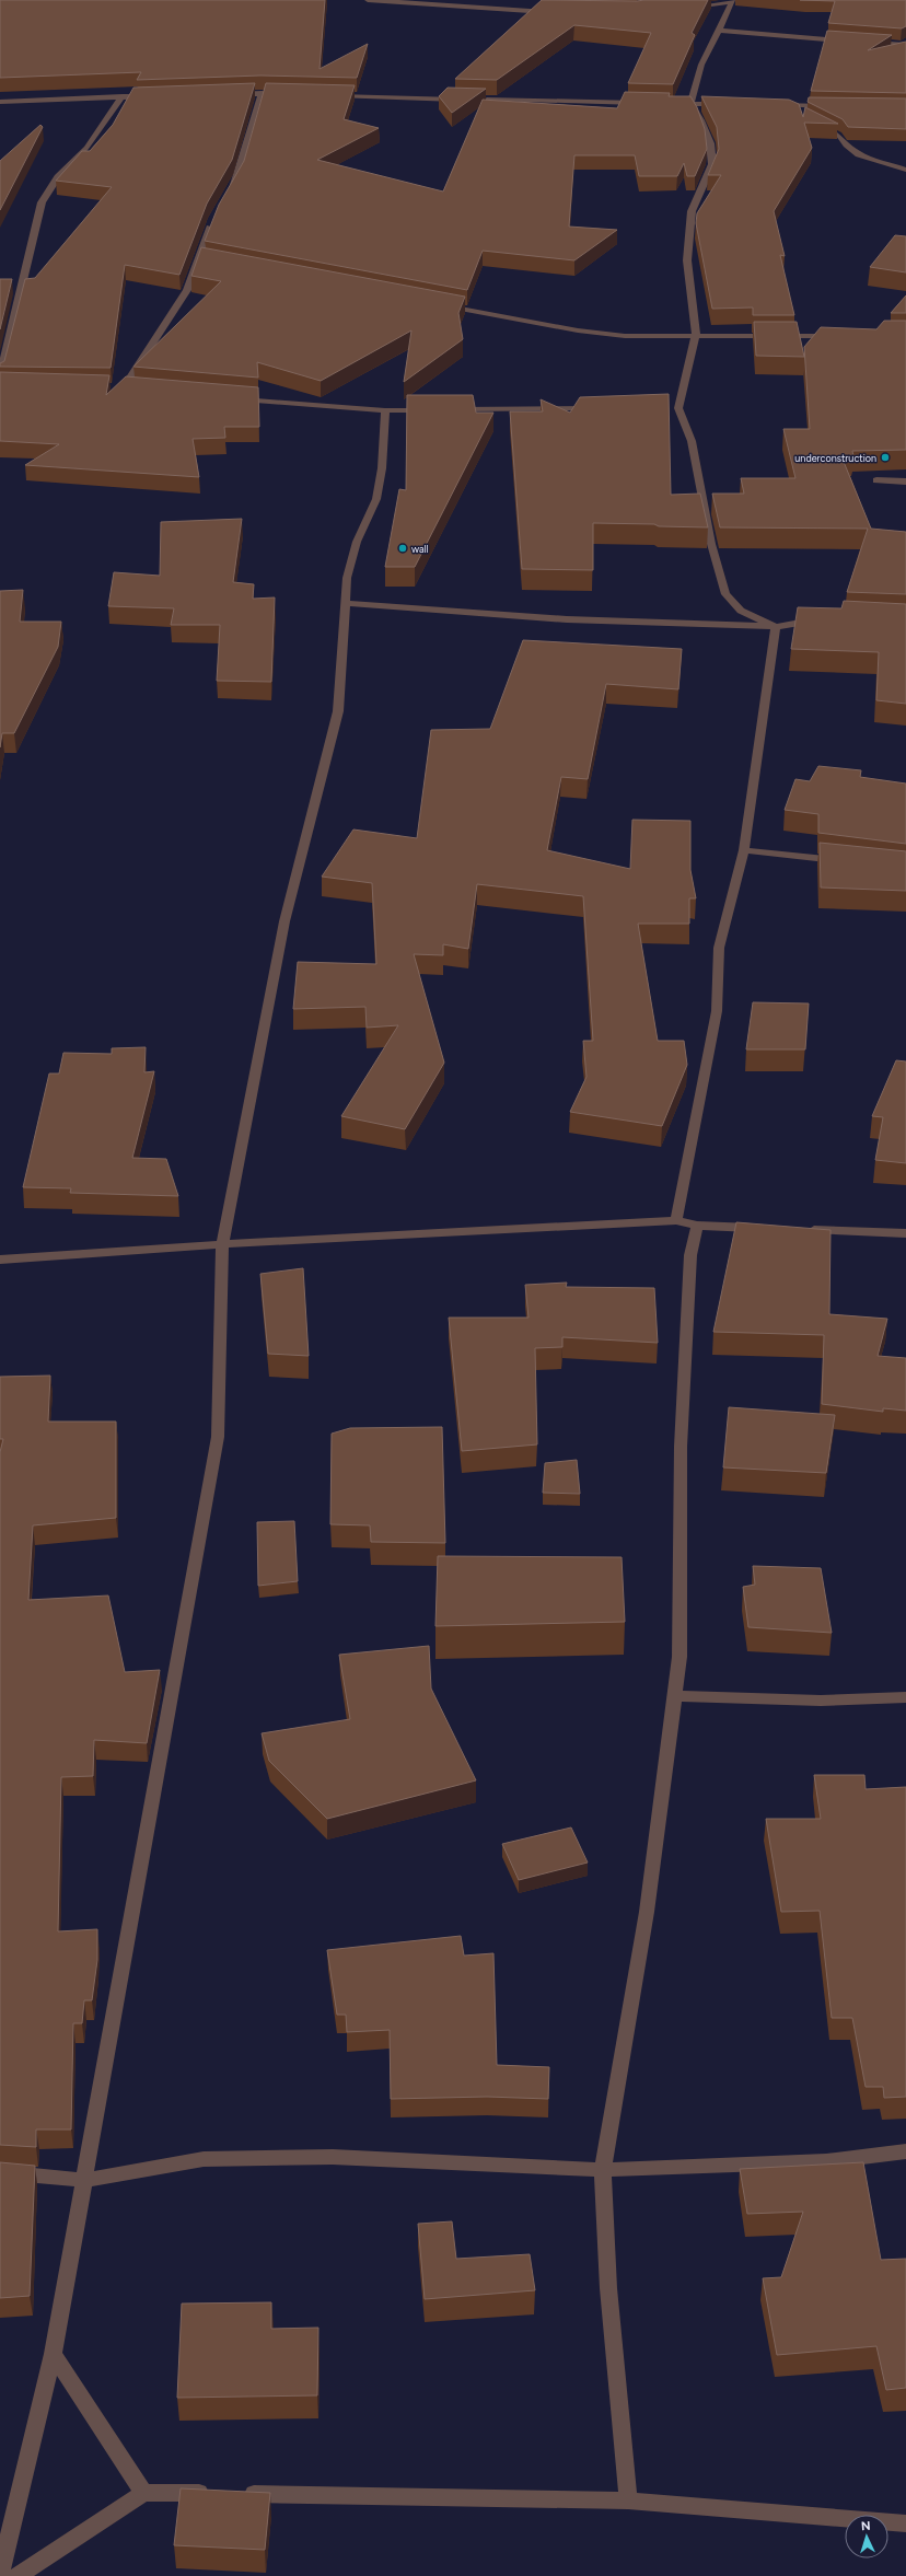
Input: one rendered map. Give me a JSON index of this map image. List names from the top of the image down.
{
  "places": ["underconstruction", "wall"],
  "north": "top"
}
